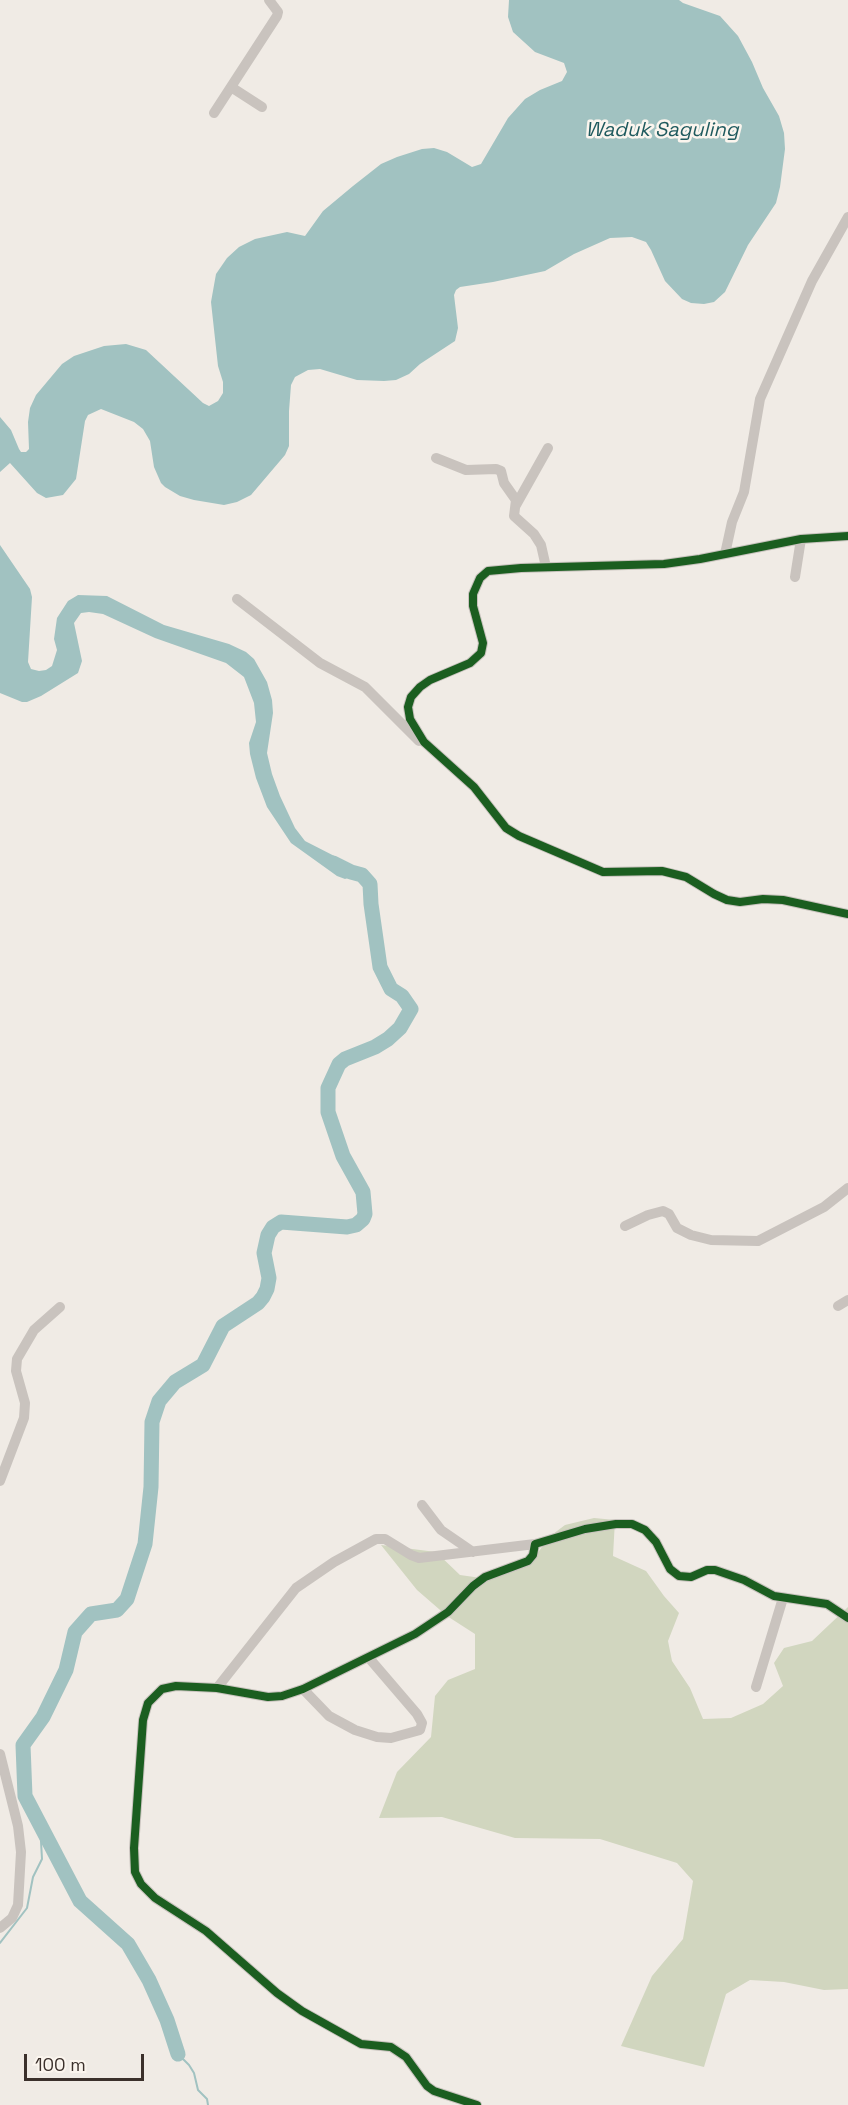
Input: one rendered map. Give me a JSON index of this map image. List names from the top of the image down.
{
  "water": ["Waduk Saguling"],
  "scale_bar": "100 m"
}
